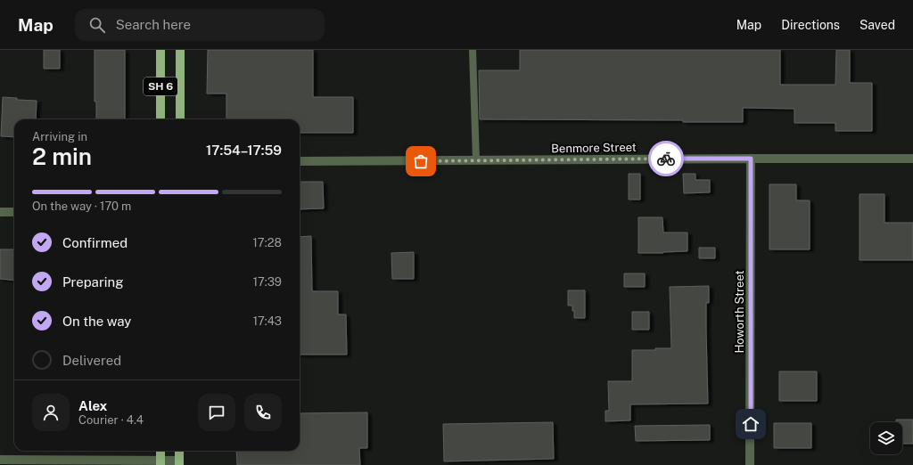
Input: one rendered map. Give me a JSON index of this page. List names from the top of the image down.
{
  "streets": {
    "main road": ["SH 6"],
    "street": ["Benmore Street", "Howorth Street"]
  },
  "crossings": [
    ["Benmore Street", "Howorth Street"]
  ],
  "page": {
    "header": "Map",
    "search": "Search here",
    "nav": ["Map", "Directions", "Saved"],
    "heading": ["2 min", "Arriving in", "17:54–17:59"],
    "panel": ["Alex", "Courier · 4.4"],
    "bar": "On the way · 170 m",
    "list": [
      ["Confirmed", "17:28"],
      ["Preparing", "17:39"],
      ["On the way", "17:43"],
      "Delivered"
    ]
  }
}
